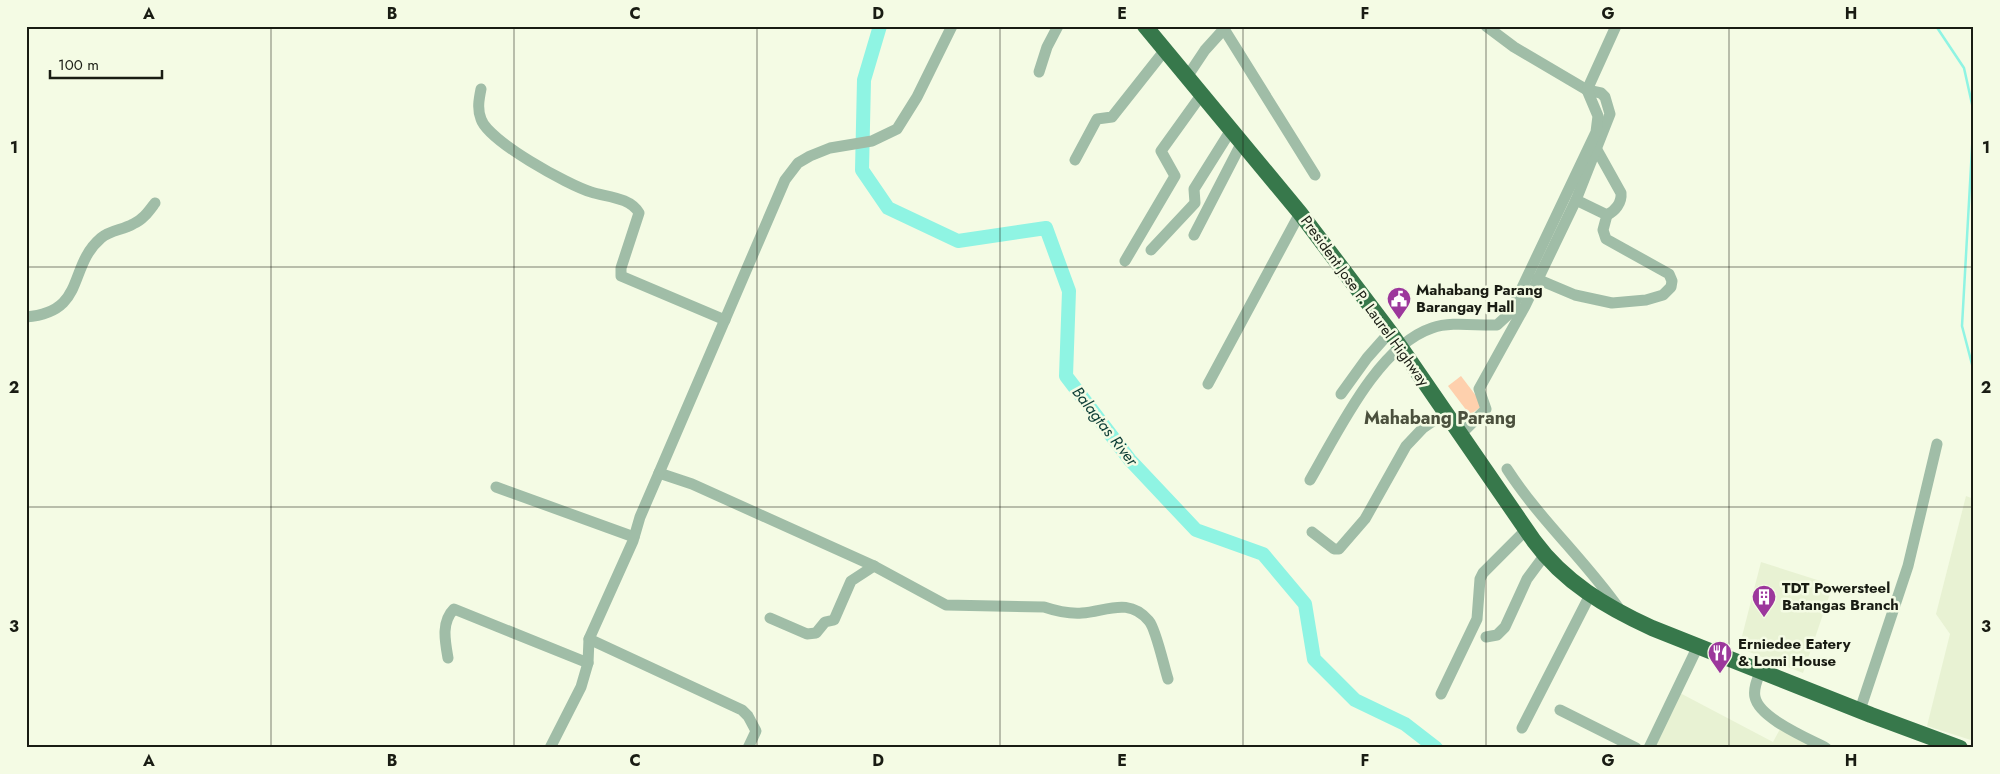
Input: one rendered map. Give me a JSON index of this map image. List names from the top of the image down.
{
  "streets": {
    "highway": ["President Jose P. Laurel Highway"]
  },
  "districts": ["Mahabang Parang"],
  "water": ["Balagtas River"],
  "places": {
    "public building": ["Mahabang Parang Barangay Hall"],
    "building": ["TDT Powersteel Batangas Branch"],
    "restaurant": ["Erniedee Eatery & Lomi House"]
  },
  "scale_bar": "100 m",
  "grid": {
    "columns": [
      "A",
      "B",
      "C",
      "D",
      "E",
      "F",
      "G",
      "H"
    ],
    "rows": ["1", "2", "3"]
  }
}
